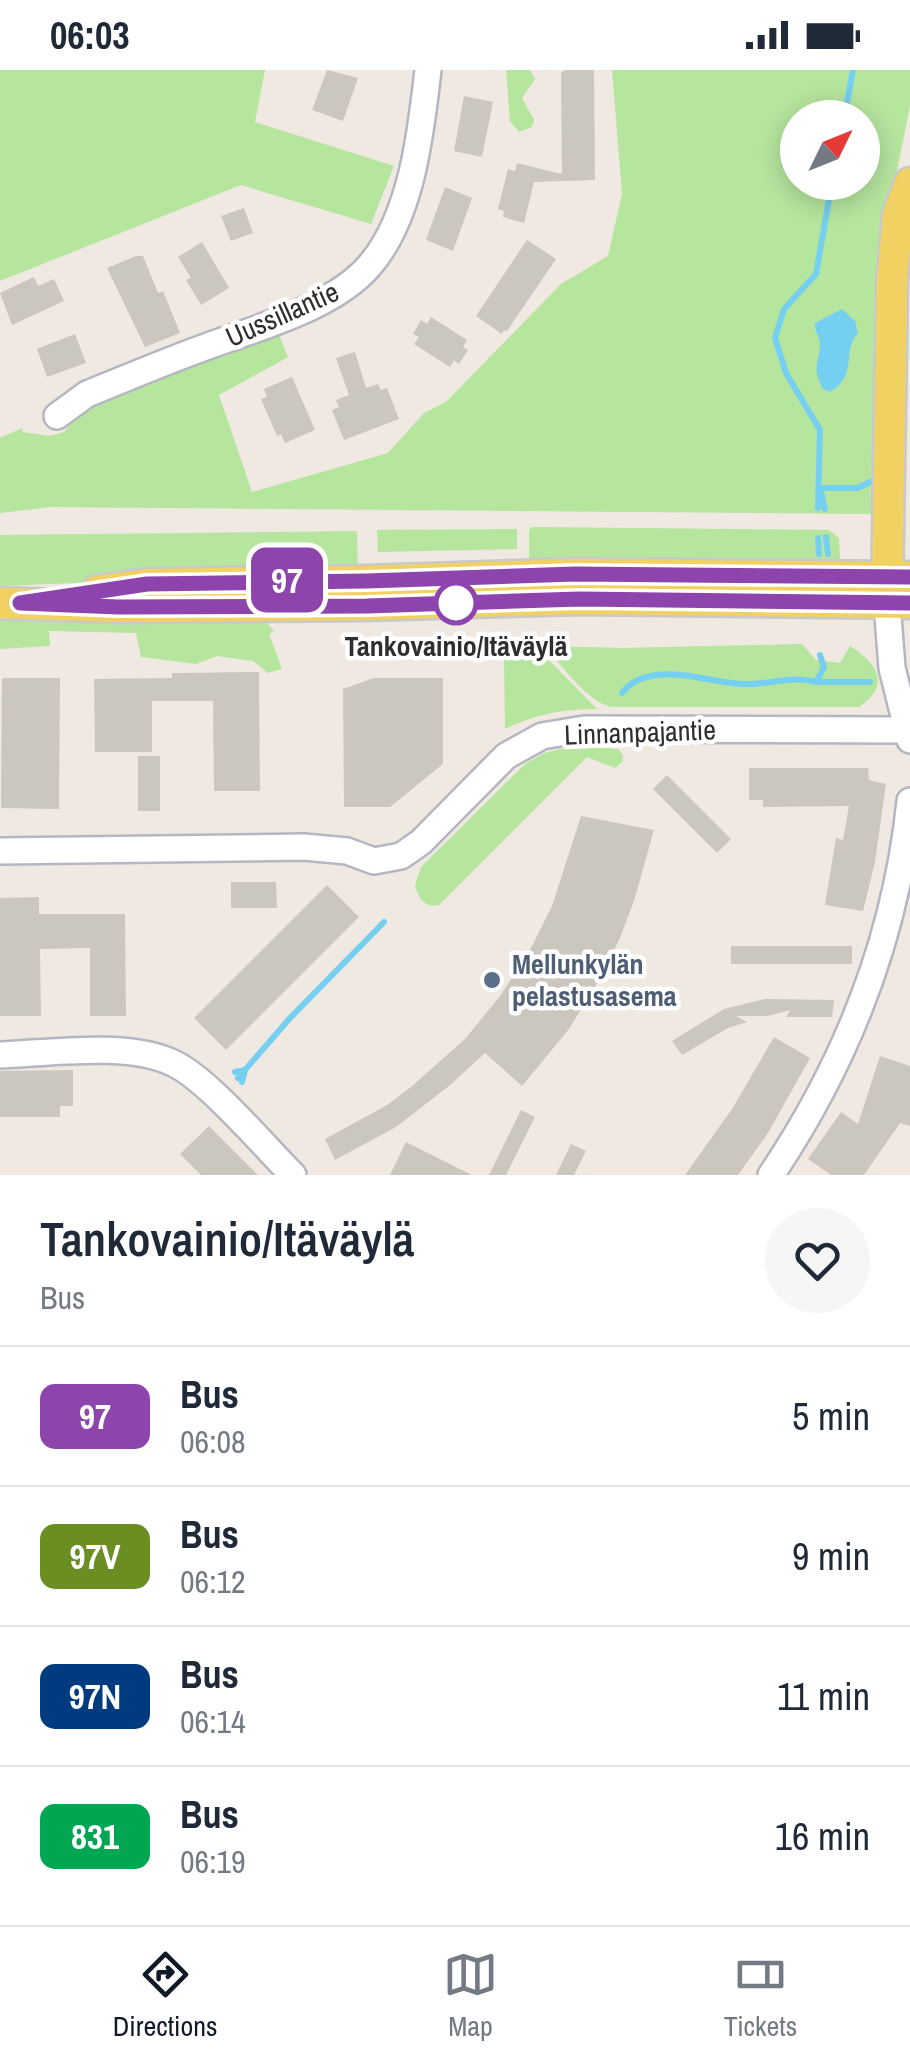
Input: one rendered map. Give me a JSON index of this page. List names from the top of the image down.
{
  "streets": {
    "street": ["Uussillantie", "Linnanpajantie"]
  },
  "places": ["Tankovainio/Itäväylä", "Mellunkylän pelastusasema"],
  "lines": ["bus line 97"],
  "north": "top right",
  "page": {
    "status": "06:03",
    "on_map": "97",
    "heading": ["Tankovainio/Itäväylä", "Bus"],
    "list": [
      {
        "mark": "97",
        "name": "Bus",
        "note": "06:08",
        "value": "5 min"
      },
      {
        "mark": "97V",
        "name": "Bus",
        "note": "06:12",
        "value": "9 min"
      },
      {
        "mark": "97N",
        "name": "Bus",
        "note": "06:14",
        "value": "11 min"
      },
      {
        "mark": "831",
        "name": "Bus",
        "note": "06:19",
        "value": "16 min"
      }
    ],
    "tabs": ["Directions", "Map", "Tickets"]
  }
}
